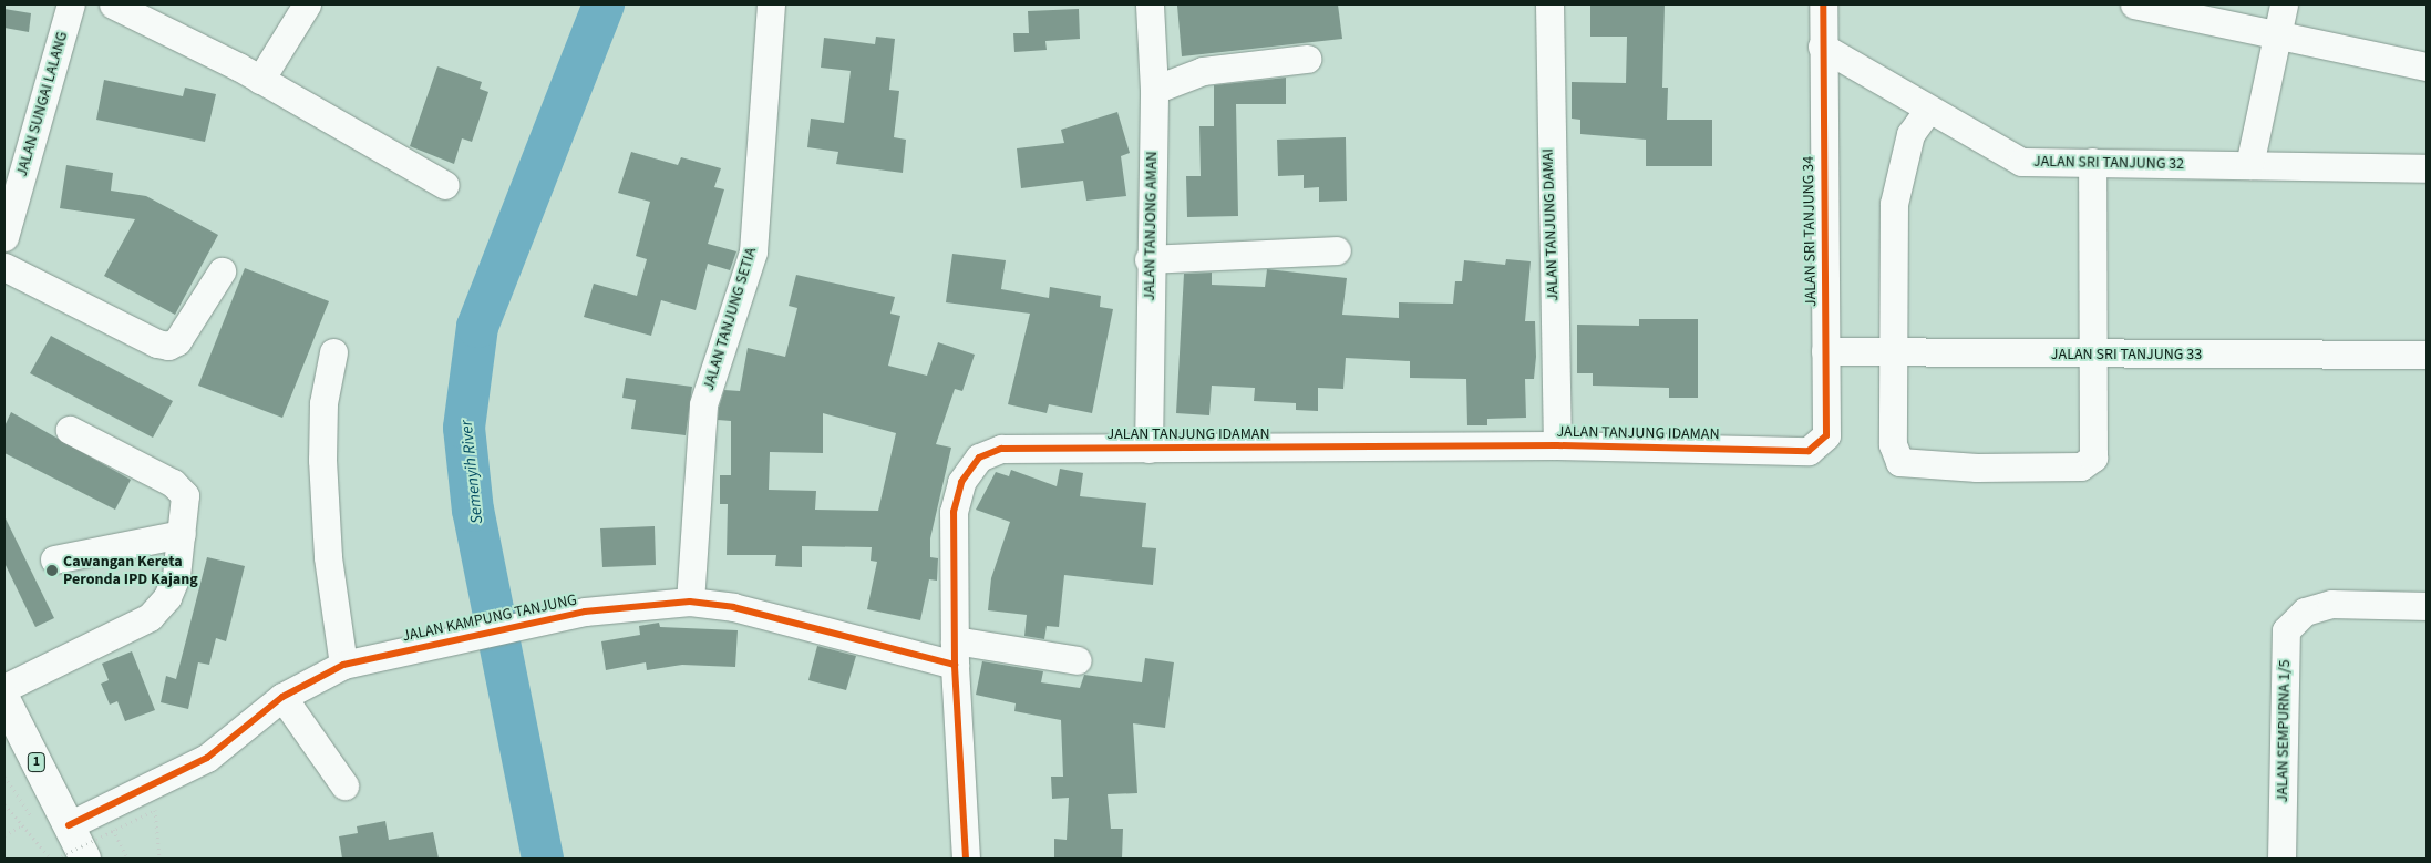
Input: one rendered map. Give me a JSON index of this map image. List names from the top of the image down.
{
  "streets": {
    "main road": ["1"],
    "street": [
      "JALAN SUNGAI LALANG",
      "JALAN SRI TANJUNG 32",
      "JALAN TANJUNG DAMAI",
      "JALAN TANJONG AMAN",
      "JALAN SRI TANJUNG 34",
      "JALAN TANJUNG SETIA",
      "JALAN SRI TANJUNG 33",
      "JALAN TANJUNG IDAMAN",
      "JALAN KAMPUNG TANJUNG",
      "JALAN SEMPURNA 1/5"
    ]
  },
  "crossings": [
    ["JALAN SRI TANJUNG 32", "JALAN SRI TANJUNG 34"],
    ["JALAN TANJUNG DAMAI", "JALAN TANJUNG IDAMAN"],
    ["JALAN TANJONG AMAN", "JALAN TANJUNG IDAMAN"],
    ["JALAN SRI TANJUNG 34", "JALAN SRI TANJUNG 33"],
    ["JALAN SRI TANJUNG 34", "JALAN TANJUNG IDAMAN"],
    ["JALAN TANJUNG SETIA", "JALAN KAMPUNG TANJUNG"],
    ["JALAN TANJUNG IDAMAN", "JALAN KAMPUNG TANJUNG"],
    ["JALAN KAMPUNG TANJUNG", "1"]
  ],
  "water": ["Semenyih River"],
  "places": ["Cawangan Kereta Peronda IPD Kajang"]
}
